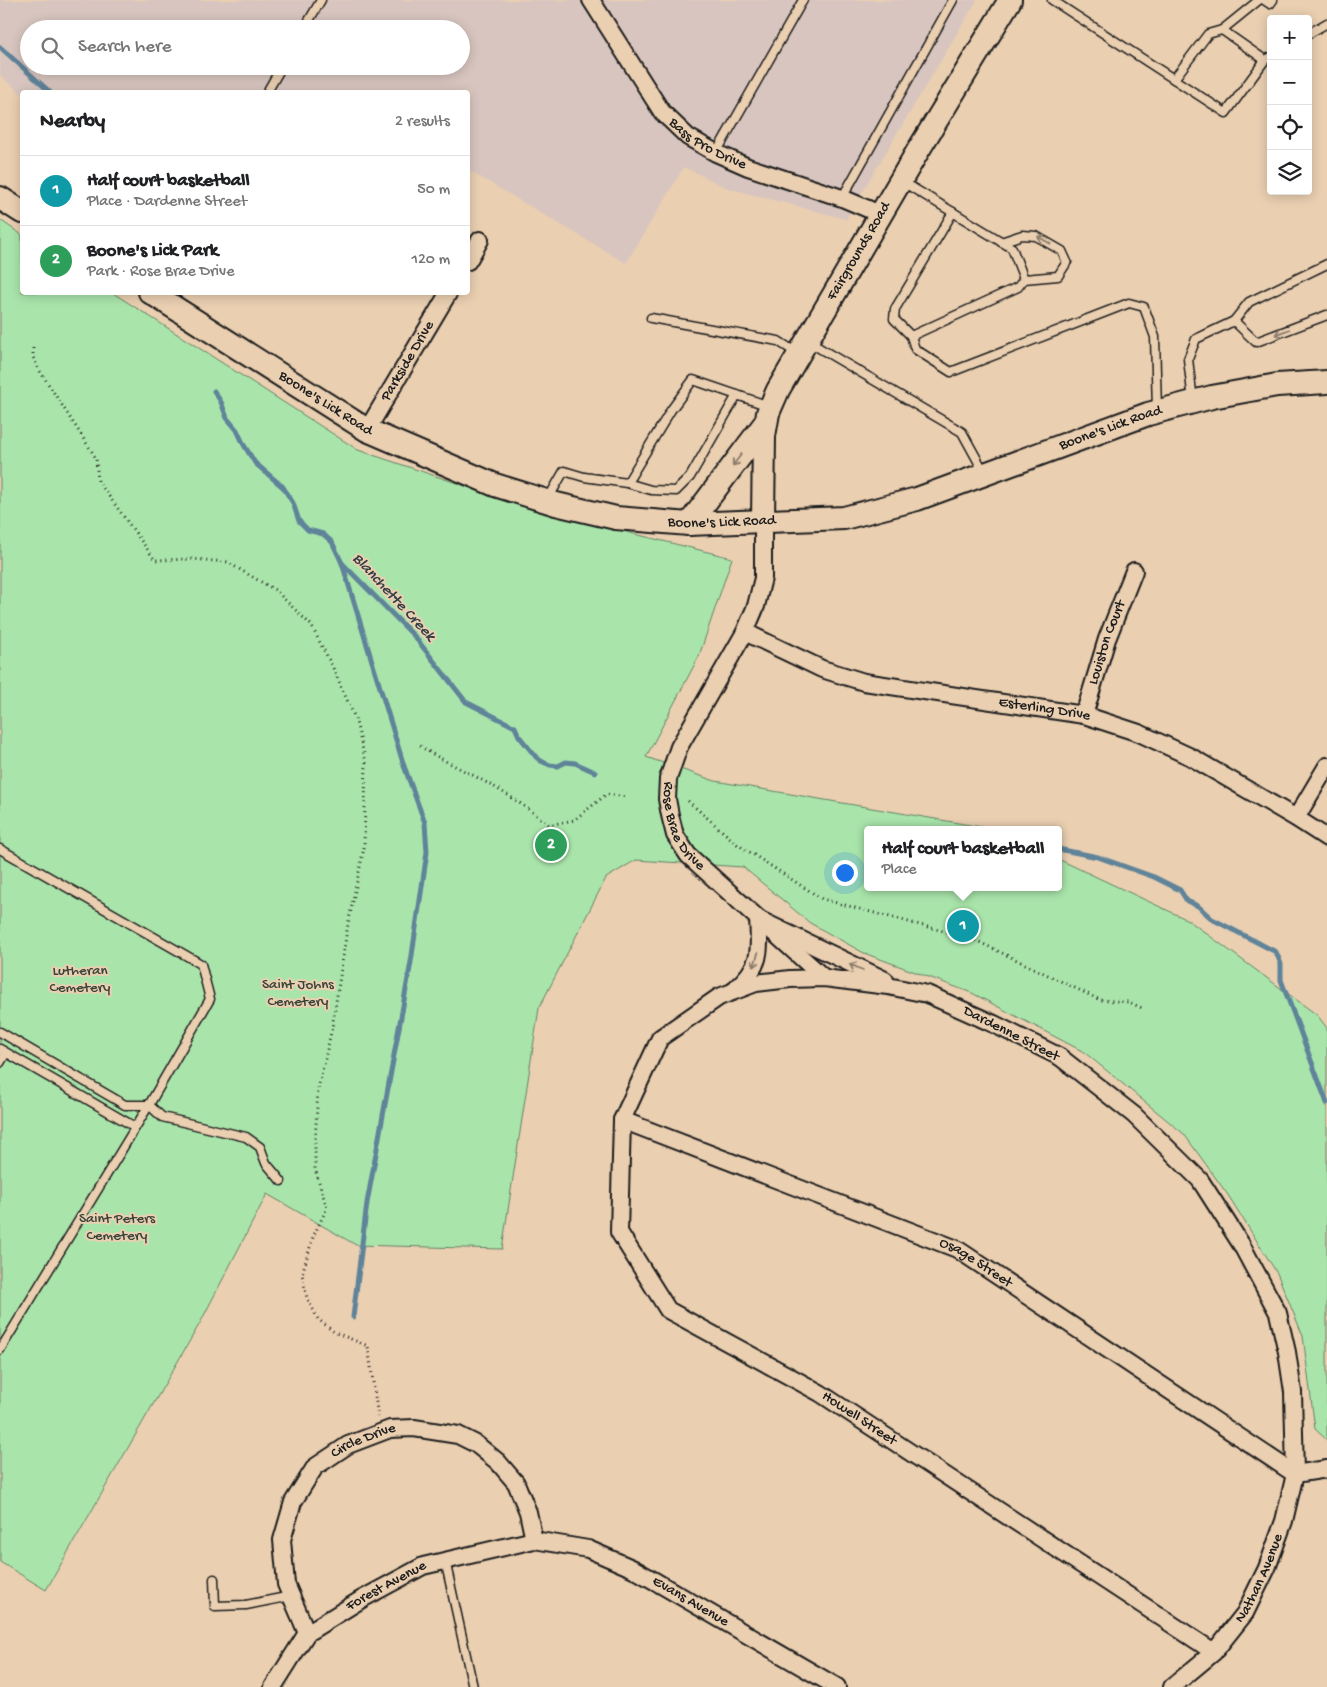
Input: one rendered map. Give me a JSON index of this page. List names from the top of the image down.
{
  "streets": {
    "street": [
      "Bass Pro Drive",
      "Fairgrounds Road",
      "Parkside Drive",
      "Boone's Lick Road",
      "Louiston Court",
      "Esterling Drive",
      "Rose Brae Drive",
      "Dardenne Street",
      "Osage Street",
      "Howell Street",
      "Circle Drive",
      "Nathan Avenue",
      "Forest Avenue",
      "Evans Avenue"
    ]
  },
  "crossings": [
    ["Bass Pro Drive", "Fairgrounds Road"],
    ["Fairgrounds Road", "Boone's Lick Road"],
    ["Fairgrounds Road", "Rose Brae Drive"],
    ["Parkside Drive", "Boone's Lick Road"],
    ["Boone's Lick Road", "Rose Brae Drive"],
    ["Louiston Court", "Esterling Drive"],
    ["Esterling Drive", "Rose Brae Drive"],
    ["Rose Brae Drive", "Dardenne Street"],
    ["Dardenne Street", "Osage Street"],
    ["Dardenne Street", "Howell Street"],
    ["Dardenne Street", "Nathan Avenue"],
    ["Osage Street", "Howell Street"],
    ["Osage Street", "Nathan Avenue"],
    ["Howell Street", "Nathan Avenue"],
    ["Circle Drive", "Forest Avenue"],
    ["Circle Drive", "Evans Avenue"],
    ["Forest Avenue", "Evans Avenue"]
  ],
  "water": ["Blanchette Creek"],
  "parks": ["Lutheran Cemetery", "Saint Johns Cemetery", "Saint Peters Cemetery"],
  "page": {
    "map_buttons": ["+", "−"],
    "search": "Search here",
    "heading": ["Nearby", "2 results"],
    "list": [
      {
        "mark": "1",
        "name": "Half court basketball",
        "note": "Place · Dardenne Street",
        "value": "50 m"
      },
      {
        "mark": "2",
        "name": "Boone's Lick Park",
        "note": "Park · Rose Brae Drive",
        "value": "120 m"
      }
    ],
    "popup": ["Half court basketball", "Place"],
    "pins": ["2", "1"]
  }
}
